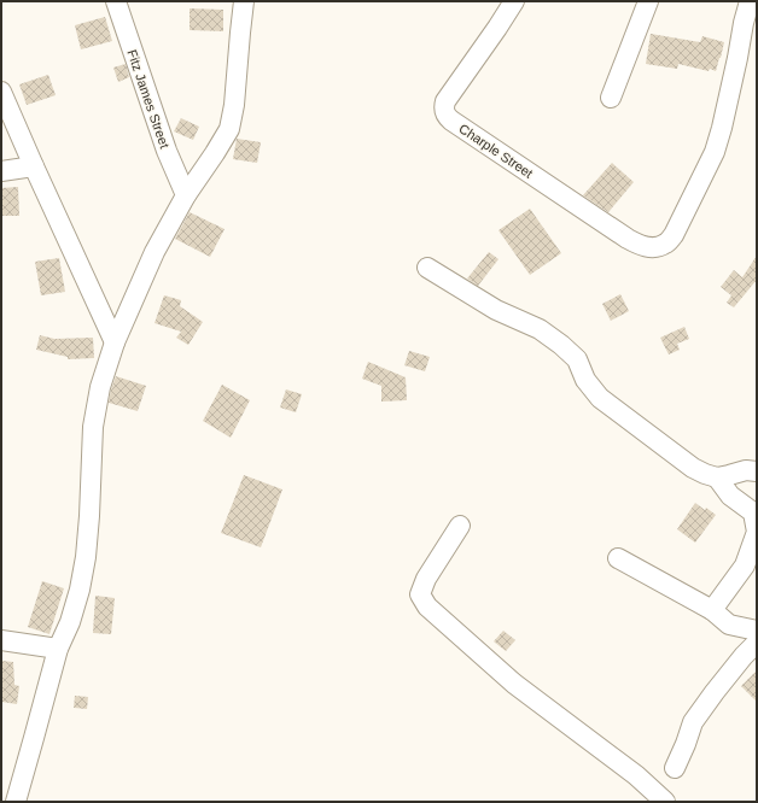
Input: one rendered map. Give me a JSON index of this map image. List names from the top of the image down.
{
  "streets": {
    "street": ["Fitz James Street", "Charple Street"]
  }
}
